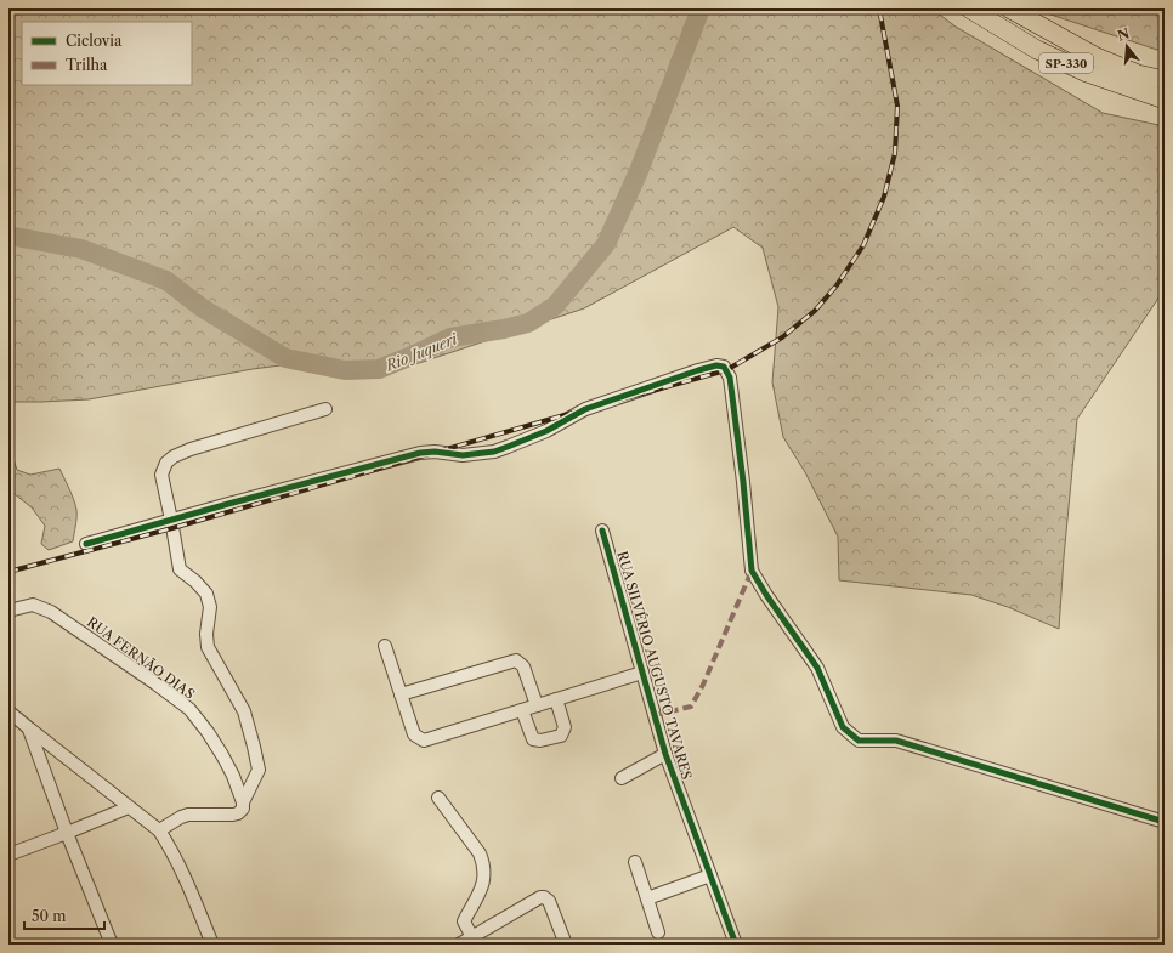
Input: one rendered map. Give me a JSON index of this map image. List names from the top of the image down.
{
  "streets": {
    "highway": ["SP-330"],
    "street": ["RUA FERNÃO DIAS", "RUA SILVÉRIO AUGUSTO TAVARES"]
  },
  "water": ["Rio Juqueri"],
  "legend": ["Ciclovia", "Trilha"],
  "scale_bar": "50 m",
  "north": "top"
}
